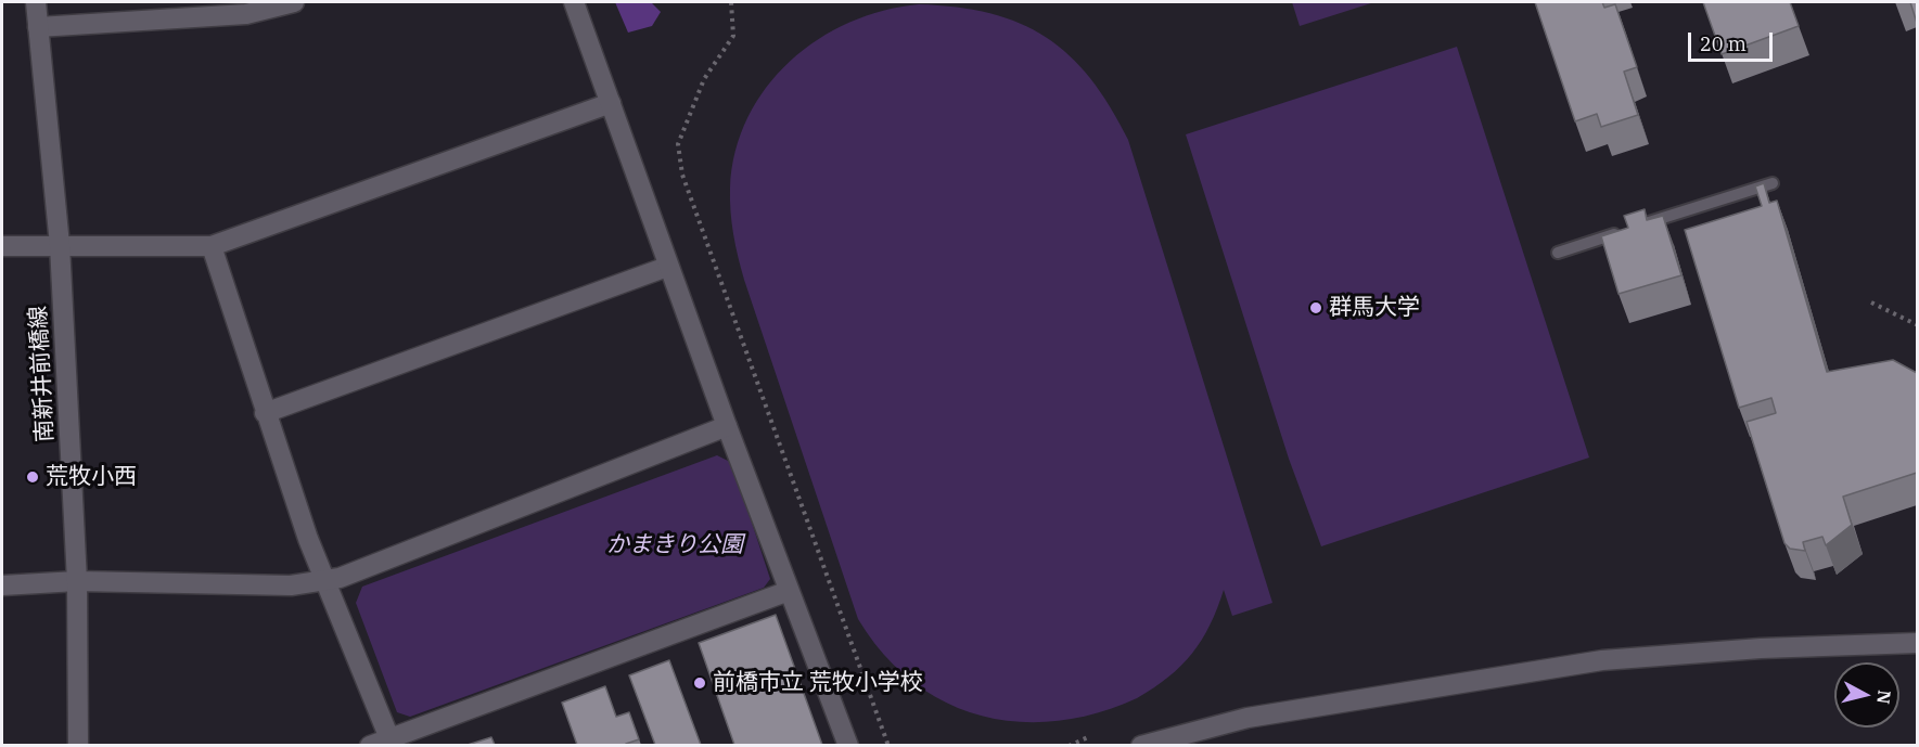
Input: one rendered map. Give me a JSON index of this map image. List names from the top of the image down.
{
  "streets": {
    "street": ["南新井前橋線"]
  },
  "parks": ["かまきり公園"],
  "places": ["群馬大学", "荒牧小西", "前橋市立 荒牧小学校"],
  "scale_bar": "20 m",
  "north": "right"
}
